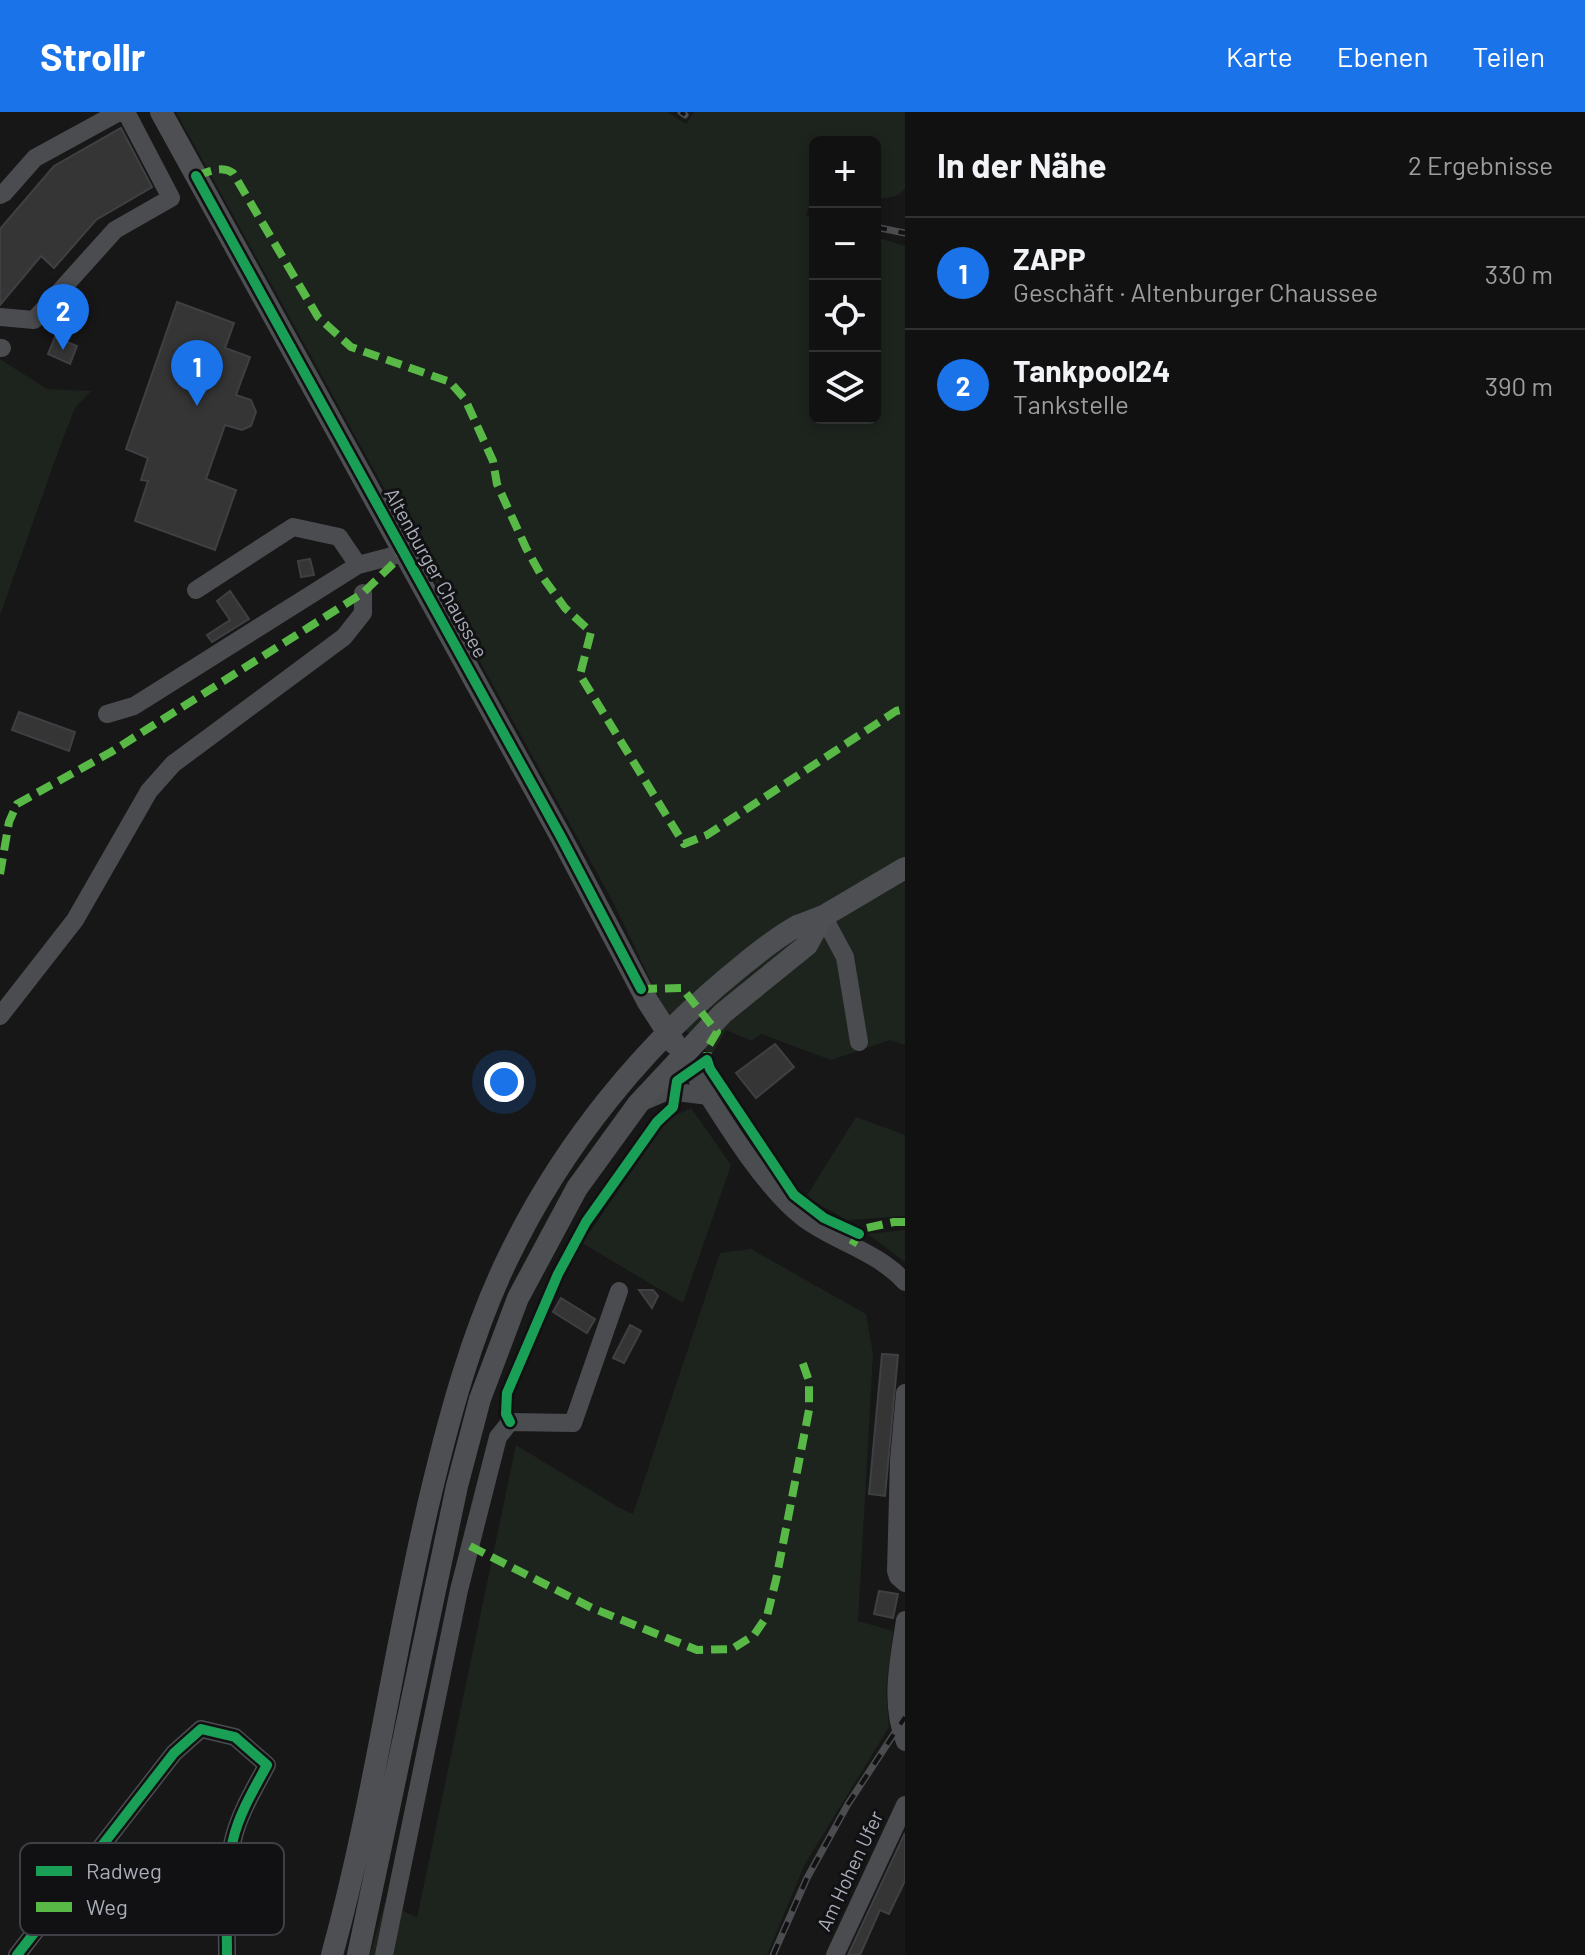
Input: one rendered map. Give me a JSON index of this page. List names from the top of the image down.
{
  "streets": {
    "main road": ["Altenburger Chaussee"],
    "street": ["Am Hohen Ufer"]
  },
  "legend": ["Radweg", "Weg"],
  "page": {
    "header": "Strollr",
    "nav": ["Karte", "Ebenen", "Teilen"],
    "heading": ["In der Nähe", "2 Ergebnisse"],
    "map_buttons": ["+", "−"],
    "list": [
      {
        "mark": "1",
        "name": "ZAPP",
        "note": "Geschäft · Altenburger Chaussee",
        "value": "330 m"
      },
      {
        "mark": "2",
        "name": "Tankpool24",
        "note": "Tankstelle",
        "value": "390 m"
      }
    ],
    "pins": ["2", "1"]
  }
}
